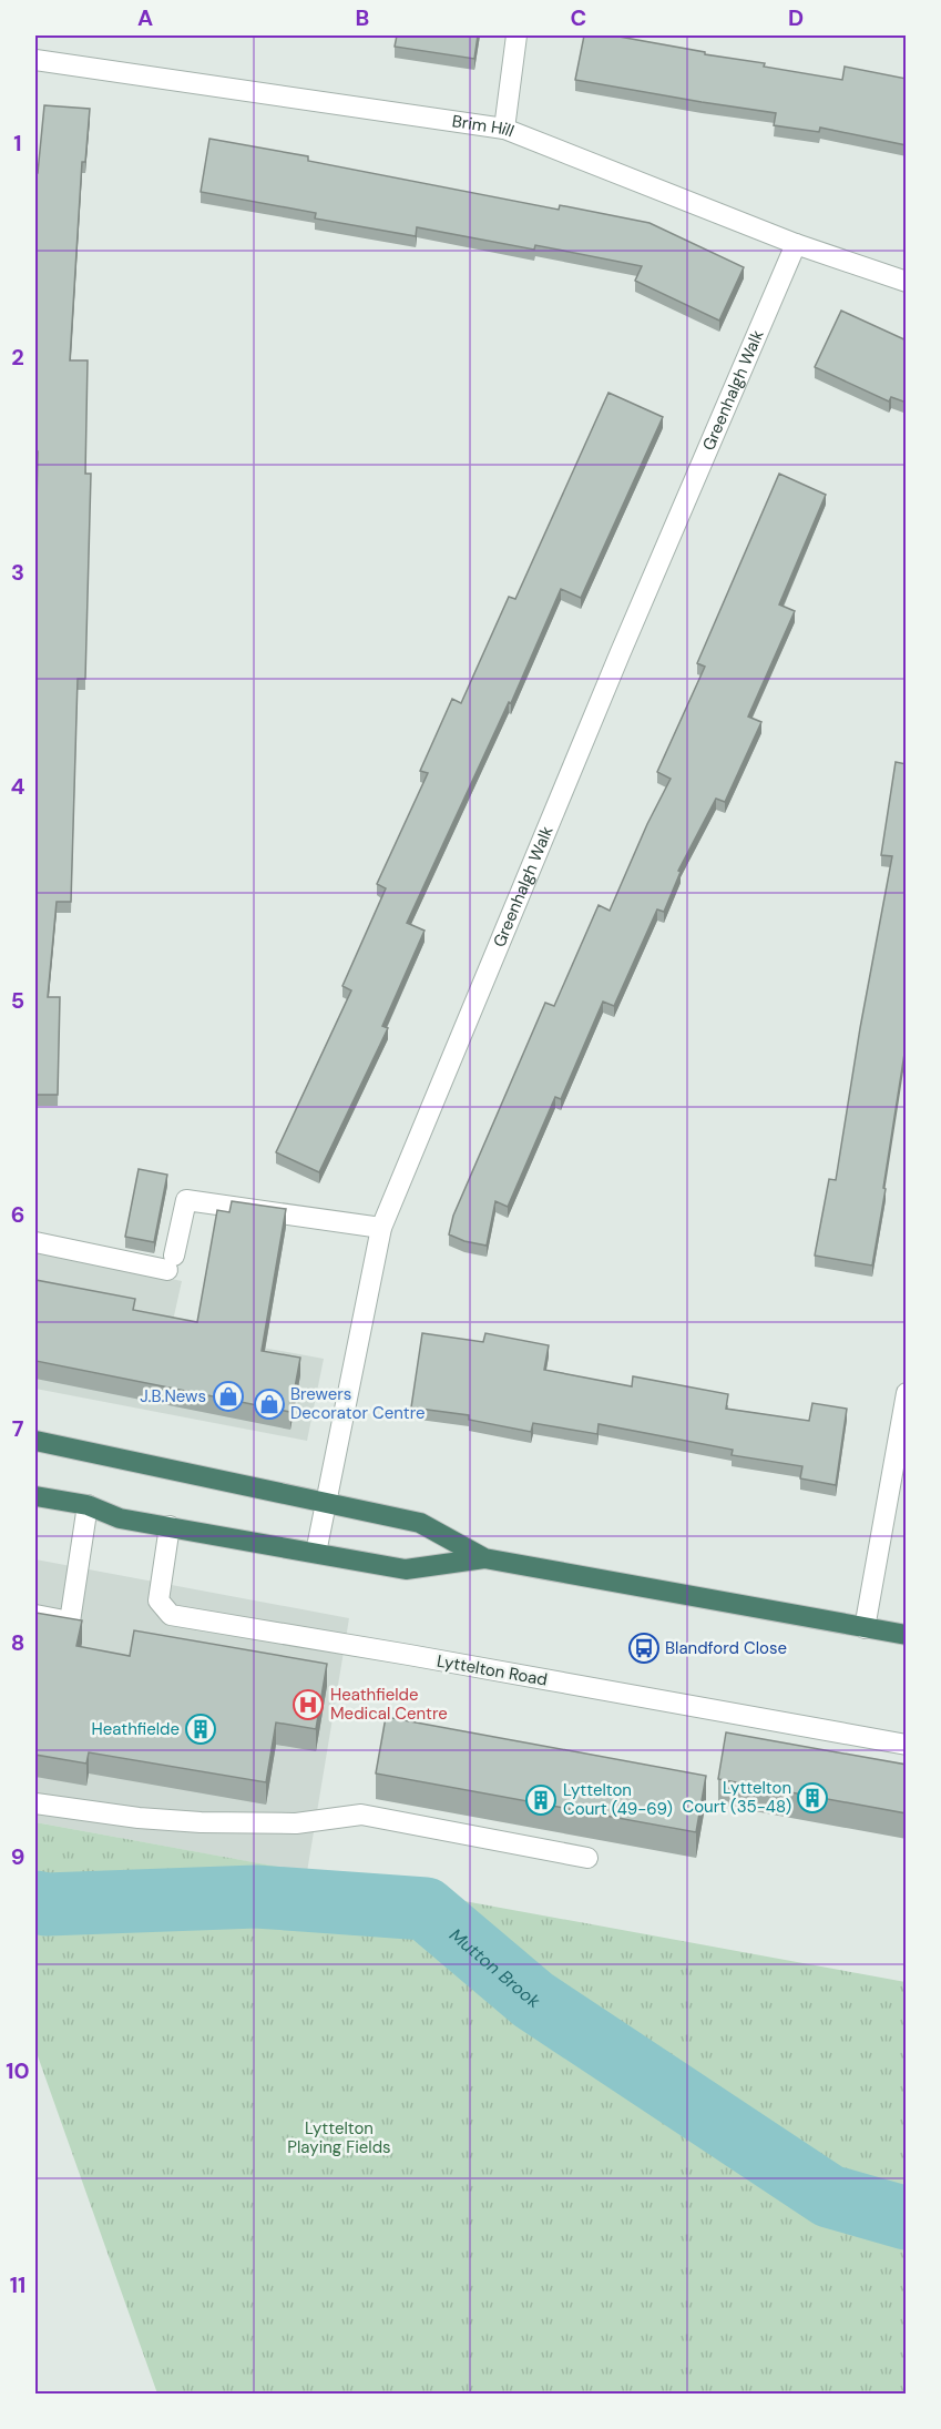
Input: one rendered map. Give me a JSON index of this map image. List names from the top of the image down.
{
  "streets": {
    "street": ["Brim Hill", "Greenhalgh Walk", "Lyttelton Road"]
  },
  "crossings": [
    ["Brim Hill", "Greenhalgh Walk"]
  ],
  "water": ["Mutton Brook"],
  "parks": ["Lyttelton Playing Fields"],
  "places": {
    "shop": ["J.B.News", "Brewers Decorator Centre"],
    "bus stop": ["Blandford Close"],
    "hospital": ["Heathfielde Medical Centre"],
    "building": ["Heathfielde", "Lyttelton Court (35-48)", "Lyttelton Court (49-69)"]
  },
  "grid": {
    "columns": [
      "A",
      "B",
      "C",
      "D"
    ],
    "rows": [
      "1",
      "2",
      "3",
      "4",
      "5",
      "6",
      "7",
      "8",
      "9",
      "10",
      "11"
    ]
  }
}
